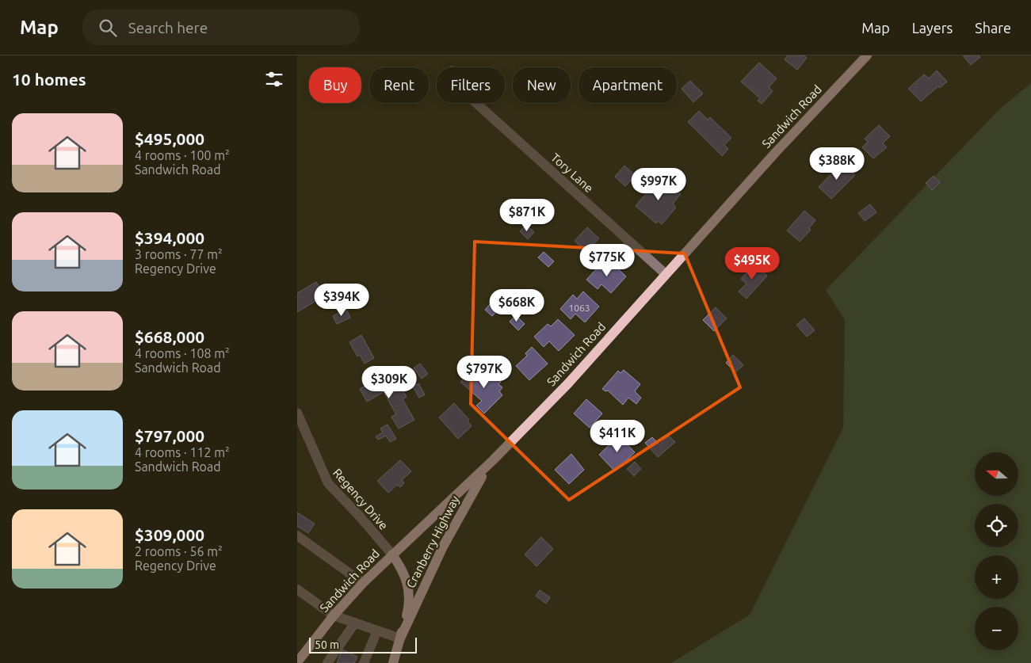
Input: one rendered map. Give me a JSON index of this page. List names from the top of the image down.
{
  "streets": {
    "main road": ["Sandwich Road", "Cranberry Highway"],
    "street": ["Tory Lane", "Regency Drive"]
  },
  "crossings": [
    ["Sandwich Road", "Tory Lane"],
    ["Sandwich Road", "Regency Drive"],
    ["Sandwich Road", "Cranberry Highway"],
    ["Regency Drive", "Cranberry Highway"]
  ],
  "house_numbers": ["1063"],
  "scale_bar": "50 m",
  "north": "left",
  "page": {
    "header": "Map",
    "search": "Search here",
    "nav": ["Map", "Layers", "Share"],
    "heading": "10 homes",
    "chip": [
      "Buy",
      "Rent",
      "Filters",
      "New",
      "Apartment"
    ],
    "list": [
      {
        "name": "$495,000",
        "note": "4 rooms · 100 m² · Sandwich Road"
      },
      {
        "name": "$394,000",
        "note": "3 rooms · 77 m² · Regency Drive"
      },
      {
        "name": "$668,000",
        "note": "4 rooms · 108 m² · Sandwich Road"
      },
      {
        "name": "$797,000",
        "note": "4 rooms · 112 m² · Sandwich Road"
      },
      {
        "name": "$309,000",
        "note": "2 rooms · 56 m² · Regency Drive"
      }
    ],
    "price": [
      "$388K",
      "$997K",
      "$871K",
      "$775K",
      "$495K",
      "$394K",
      "$668K",
      "$797K",
      "$309K",
      "$411K"
    ],
    "map_buttons": ["+", "−"],
    "scale": "50 m"
  }
}
